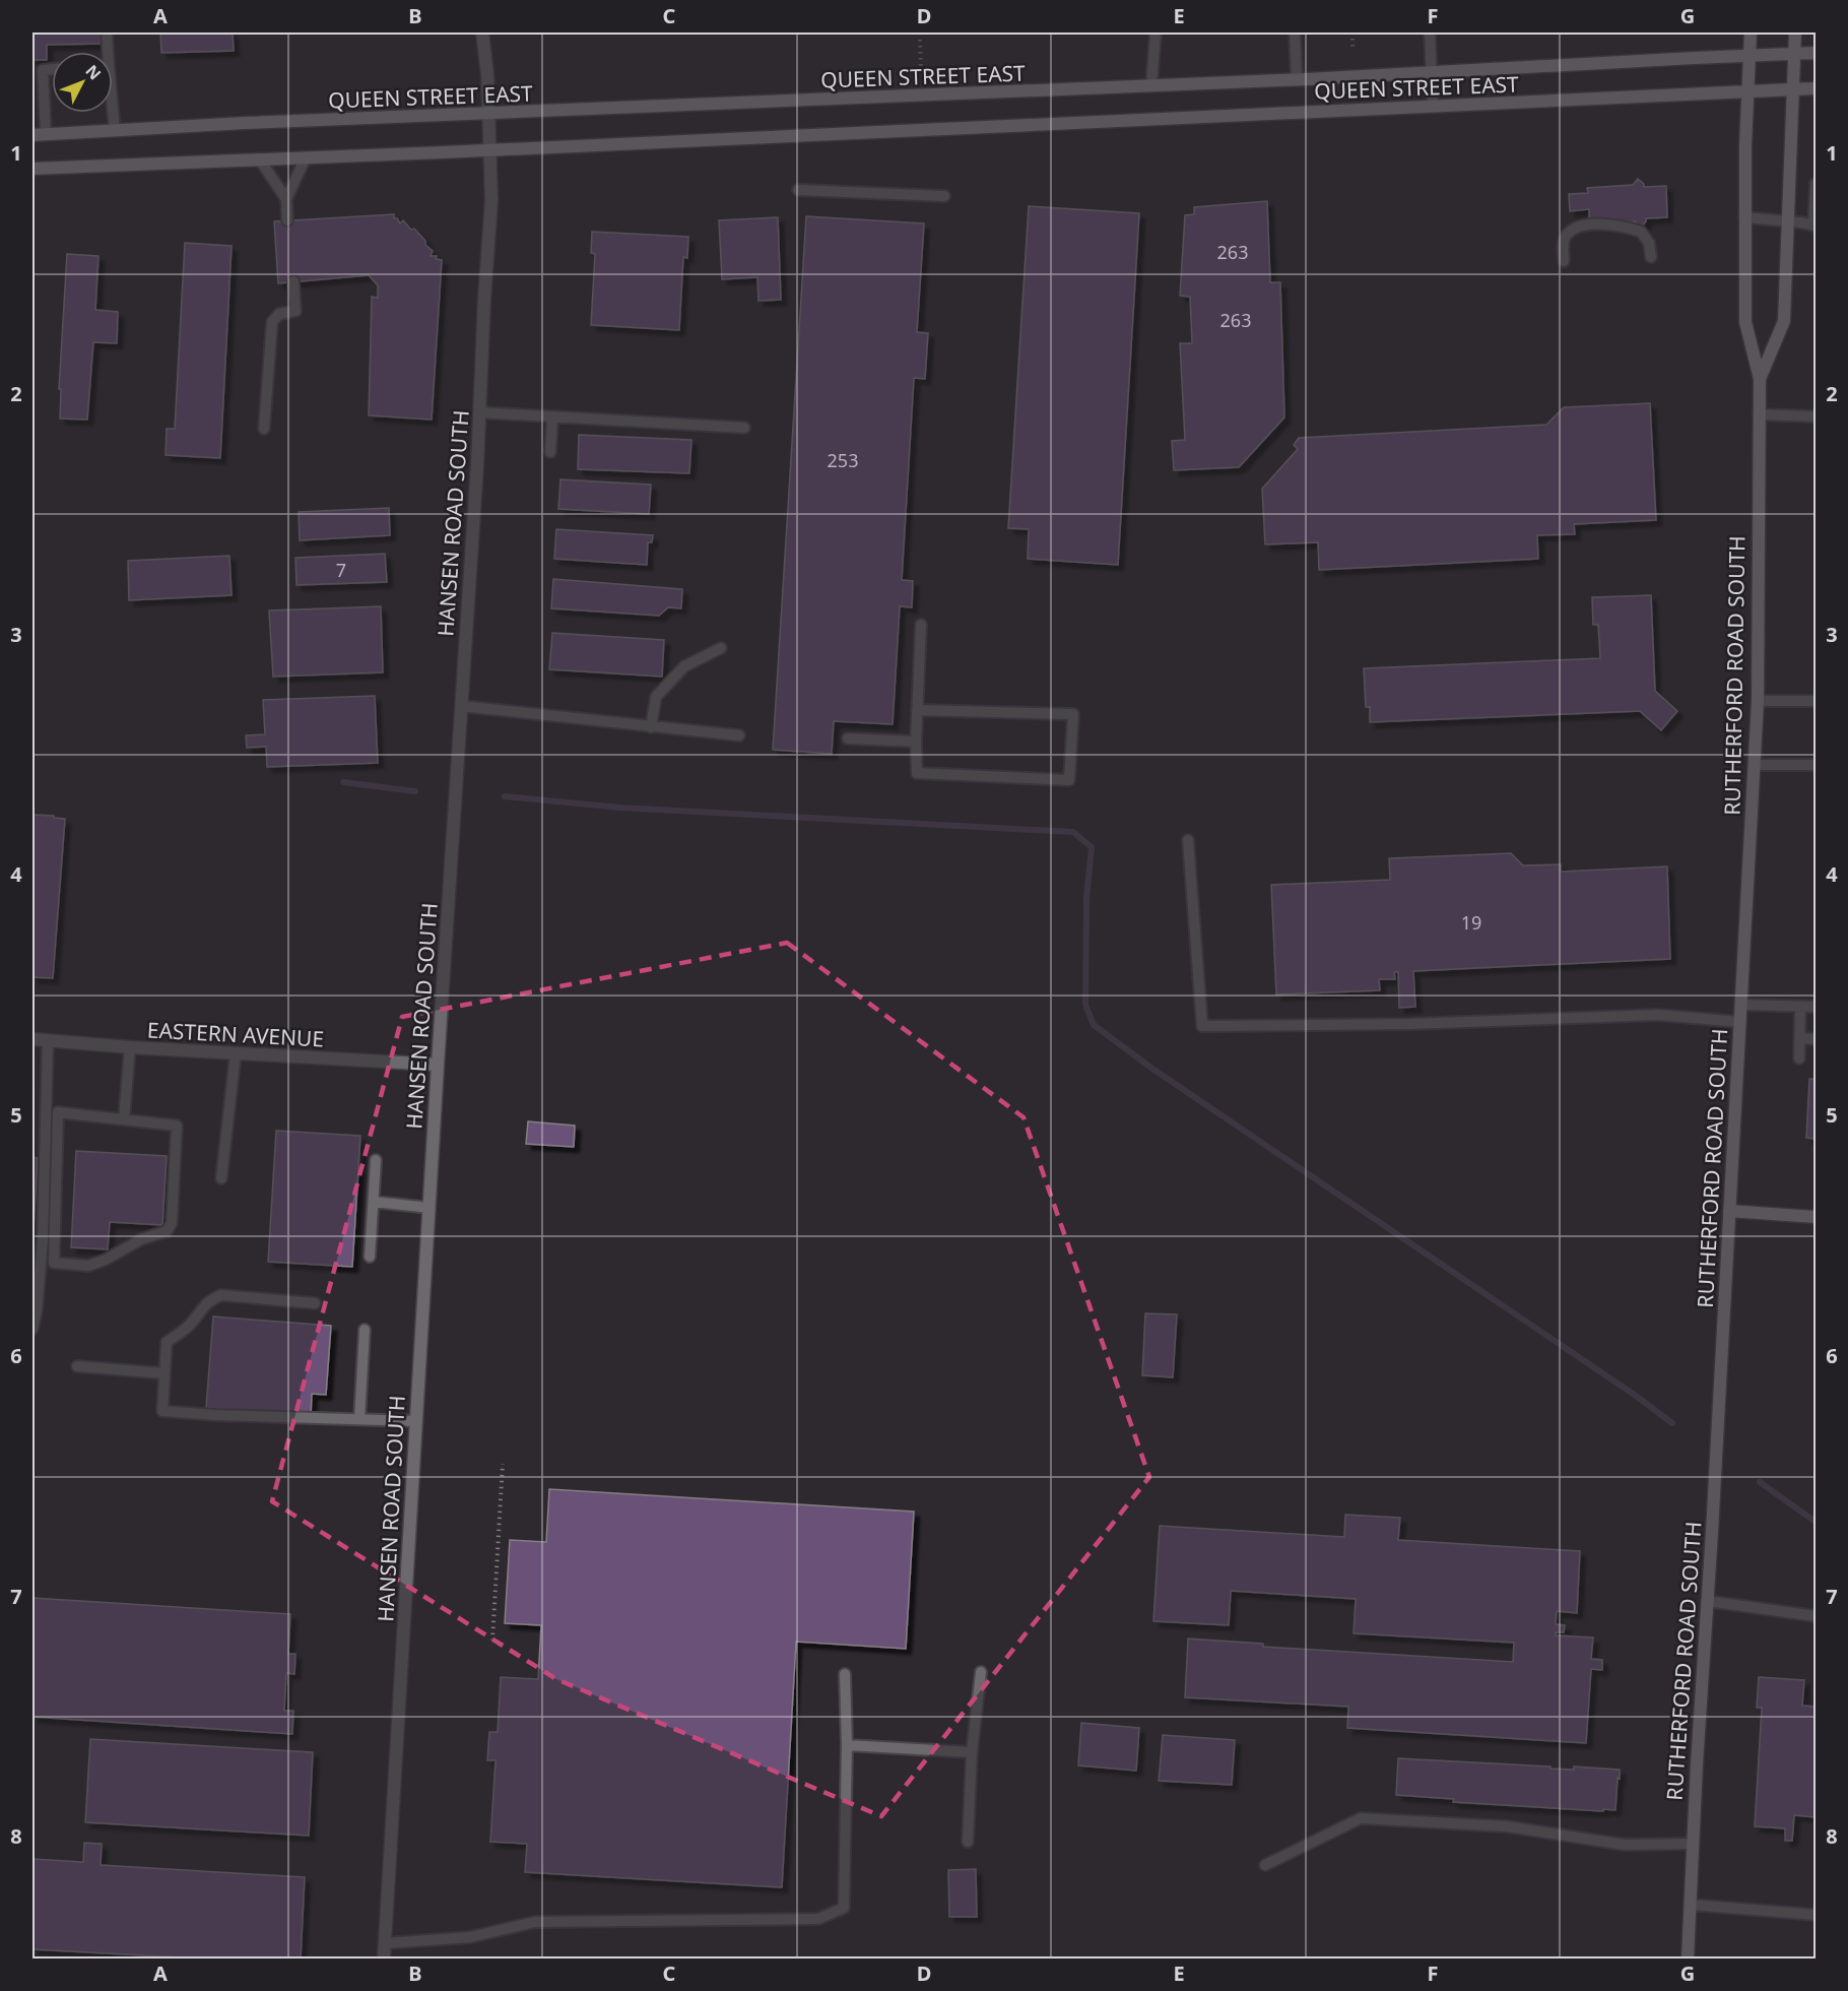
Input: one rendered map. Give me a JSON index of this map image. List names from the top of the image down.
{
  "streets": {
    "main road": ["QUEEN STREET EAST", "RUTHERFORD ROAD SOUTH"],
    "street": ["HANSEN ROAD SOUTH", "EASTERN AVENUE"]
  },
  "crossings": [
    ["QUEEN STREET EAST", "HANSEN ROAD SOUTH"],
    ["QUEEN STREET EAST", "RUTHERFORD ROAD SOUTH"],
    ["HANSEN ROAD SOUTH", "EASTERN AVENUE"]
  ],
  "house_numbers": [
    "263",
    "263",
    "253",
    "7",
    "19"
  ],
  "north": "top right",
  "grid": {
    "columns": [
      "A",
      "B",
      "C",
      "D",
      "E",
      "F",
      "G"
    ],
    "rows": [
      "1",
      "2",
      "3",
      "4",
      "5",
      "6",
      "7",
      "8"
    ]
  }
}
